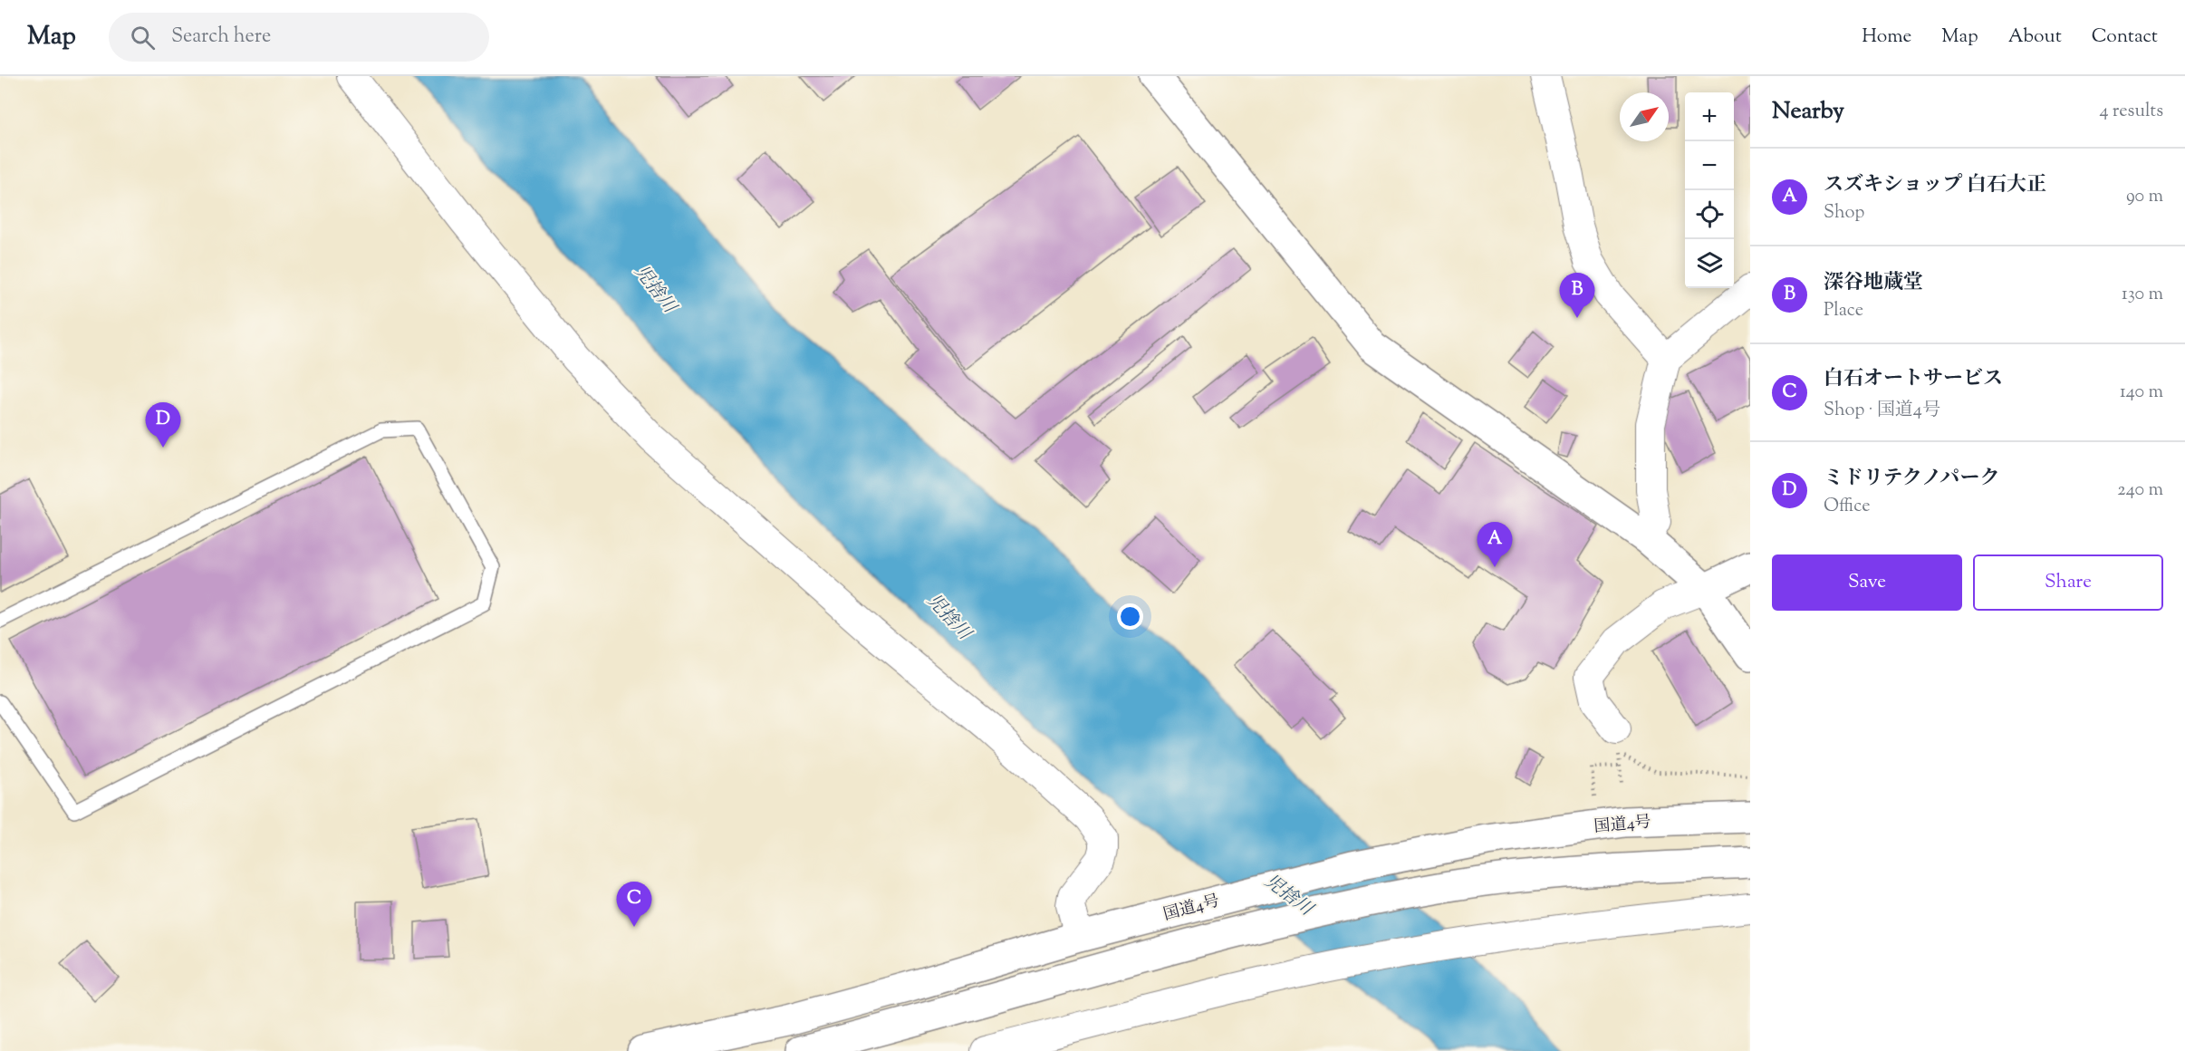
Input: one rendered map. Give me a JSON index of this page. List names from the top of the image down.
{
  "streets": {
    "main road": ["国道4号"]
  },
  "water": ["児捨川"],
  "north": "top right",
  "page": {
    "header": "Map",
    "search": "Search here",
    "nav": [
      "Home",
      "Map",
      "About",
      "Contact"
    ],
    "heading": ["Nearby", "4 results"],
    "map_buttons": ["+", "−"],
    "list": [
      {
        "mark": "A",
        "name": "スズキショップ 白石大正",
        "note": "Shop",
        "value": "90 m"
      },
      {
        "mark": "B",
        "name": "深谷地蔵堂",
        "note": "Place",
        "value": "130 m"
      },
      {
        "mark": "C",
        "name": "白石オートサービス",
        "note": "Shop · 国道4号",
        "value": "140 m"
      },
      {
        "mark": "D",
        "name": "ミドリテクノパーク",
        "note": "Office",
        "value": "240 m"
      }
    ],
    "pins": [
      "B",
      "D",
      "A",
      "C"
    ],
    "buttons": ["Save", "Share"]
  }
}
